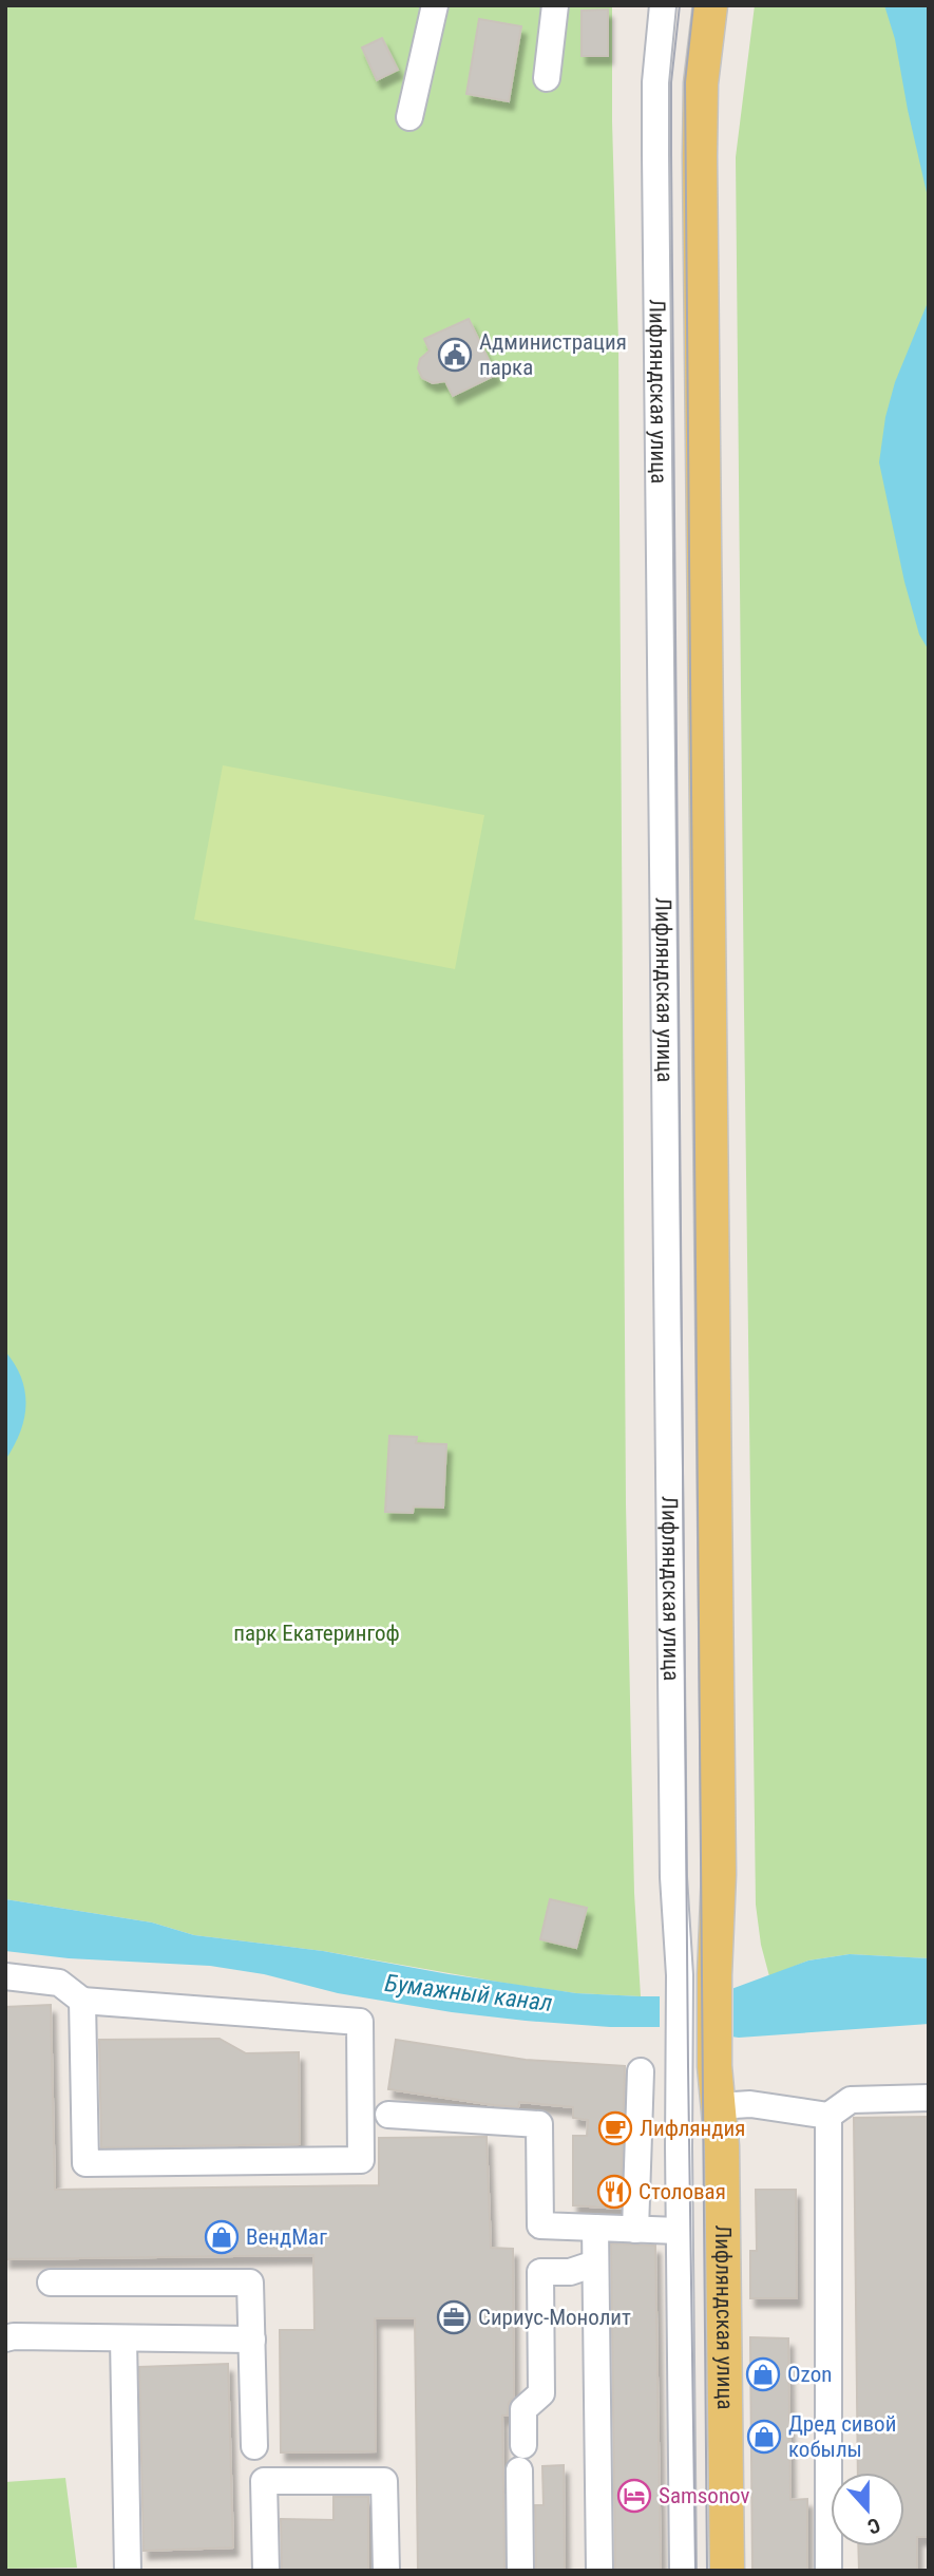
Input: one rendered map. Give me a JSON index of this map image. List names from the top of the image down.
{
  "streets": {
    "main road": ["Лифляндская улица"]
  },
  "water": ["Бумажный канал"],
  "parks": ["парк Екатерингоф"],
  "places": {
    "public building": ["Администрация парка"],
    "cafe": ["Лифляндия"],
    "restaurant": ["Столовая"],
    "shop": ["ВендМаг", "Ozon", "Дред сивой кобылы"],
    "office": ["Сириус-Монолит"],
    "hotel": ["Samsonov"]
  },
  "north": "bottom"
}
